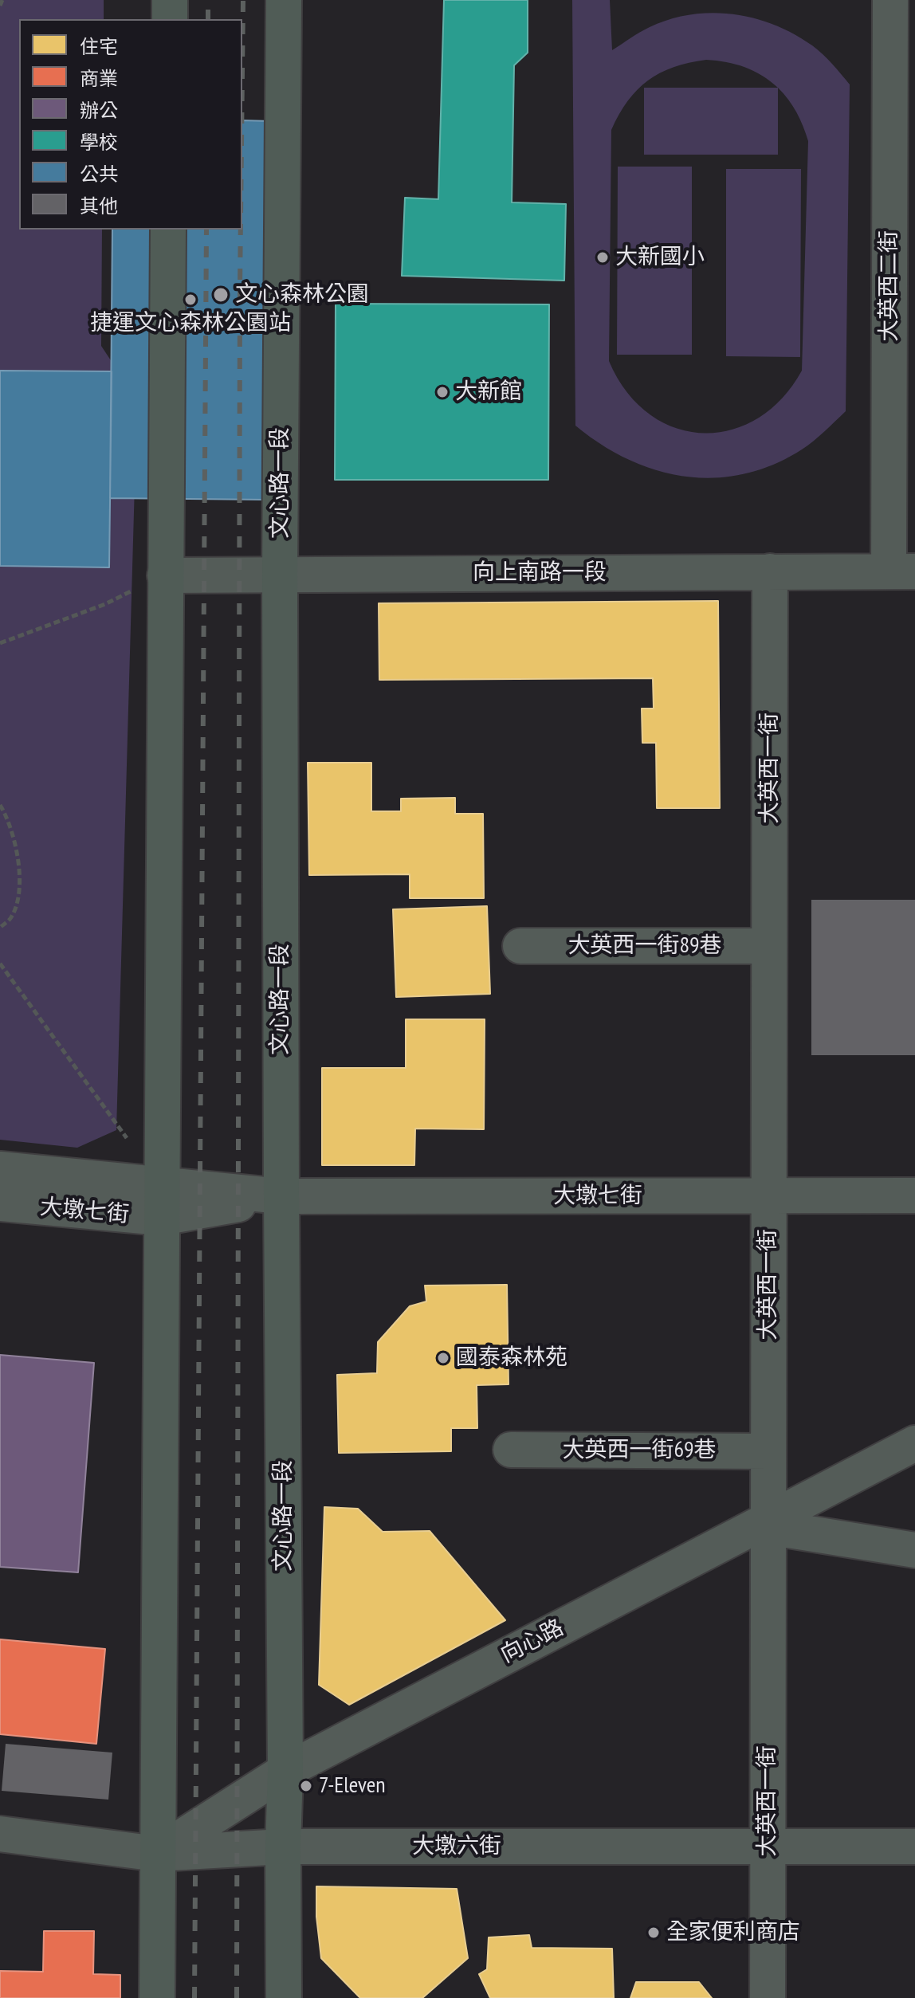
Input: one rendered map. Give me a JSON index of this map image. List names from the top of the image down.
{
  "streets": {
    "main road": ["文心路一段"],
    "street": [
      "大英西二街",
      "向上南路一段",
      "大英西一街",
      "大英西一街89巷",
      "大墩七街",
      "大英西一街69巷",
      "向心路",
      "大墩六街"
    ]
  },
  "crossings": [
    ["大英西二街", "向上南路一段"],
    ["文心路一段", "向上南路一段"],
    ["文心路一段", "大墩七街"],
    ["文心路一段", "向心路"],
    ["文心路一段", "大墩六街"],
    ["向上南路一段", "大英西一街"],
    ["大英西一街", "大英西一街89巷"],
    ["大英西一街", "大墩七街"],
    ["大英西一街", "大英西一街69巷"],
    ["大英西一街", "向心路"],
    ["大英西一街", "大墩六街"],
    ["向心路", "大墩六街"]
  ],
  "places": [
    "大新國小",
    "文心森林公園",
    "捷運文心森林公園站",
    "大新館",
    "國泰森林苑",
    "7-Eleven",
    "全家便利商店"
  ],
  "legend": [
    "住宅",
    "商業",
    "辦公",
    "學校",
    "公共",
    "其他"
  ]
}
